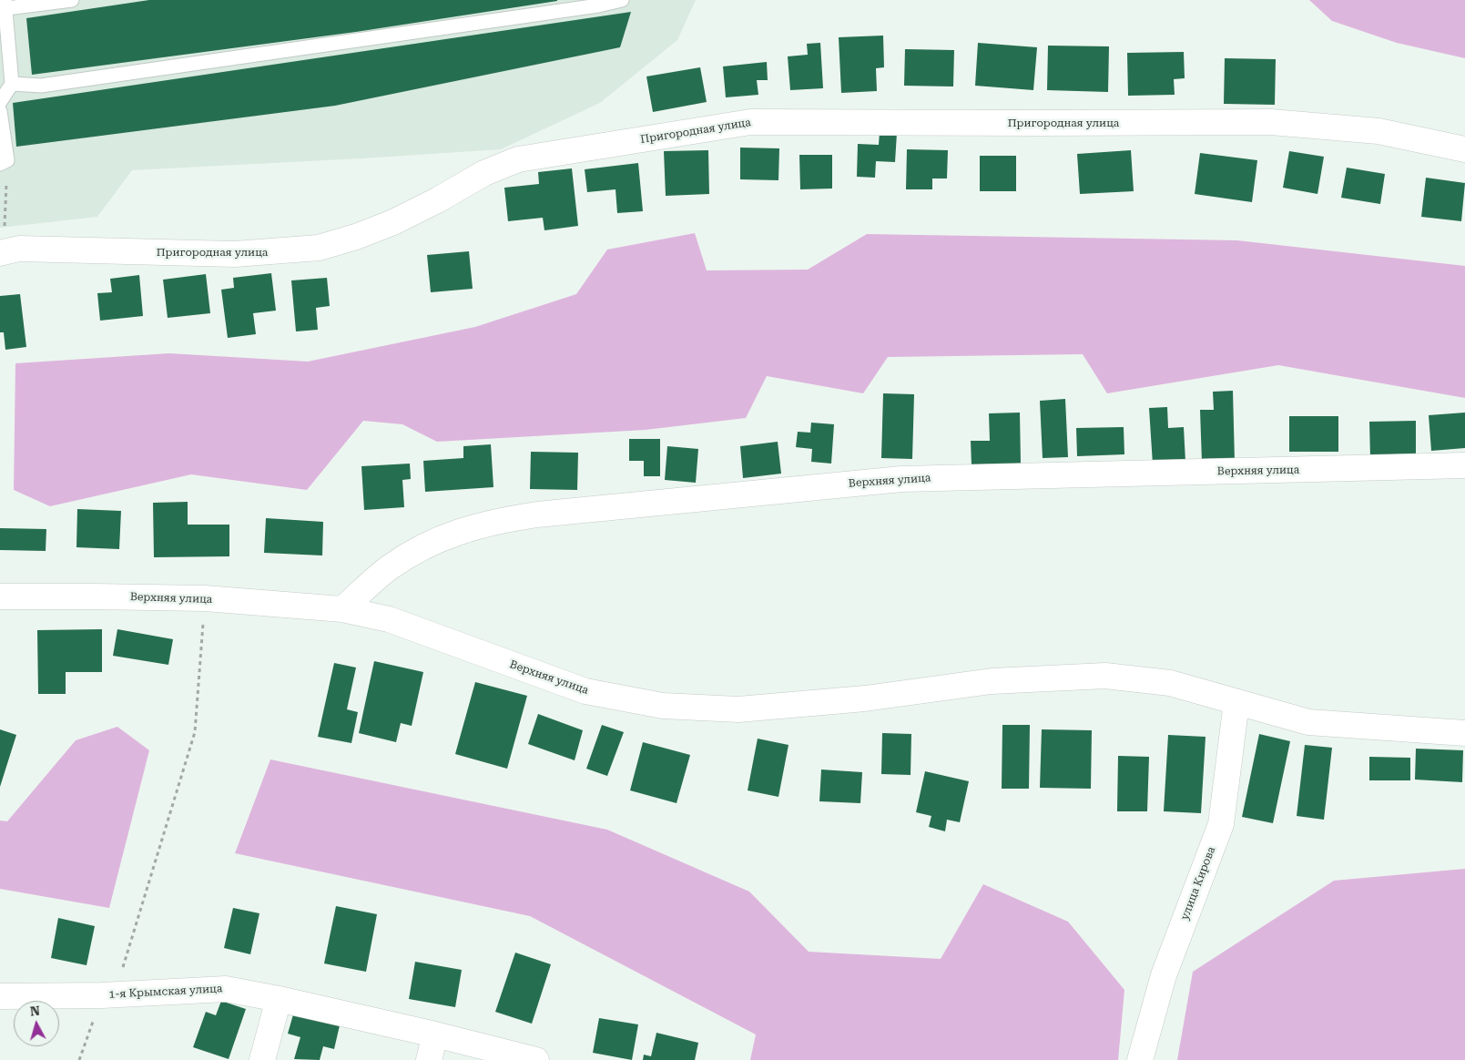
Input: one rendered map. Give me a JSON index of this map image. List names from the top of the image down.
{
  "streets": {
    "street": [
      "Пригородная улица",
      "Верхняя улица",
      "улица Кирова",
      "1-я Крымская улица"
    ]
  },
  "crossings": [
    ["Верхняя улица", "улица Кирова"]
  ],
  "north": "top"
}
